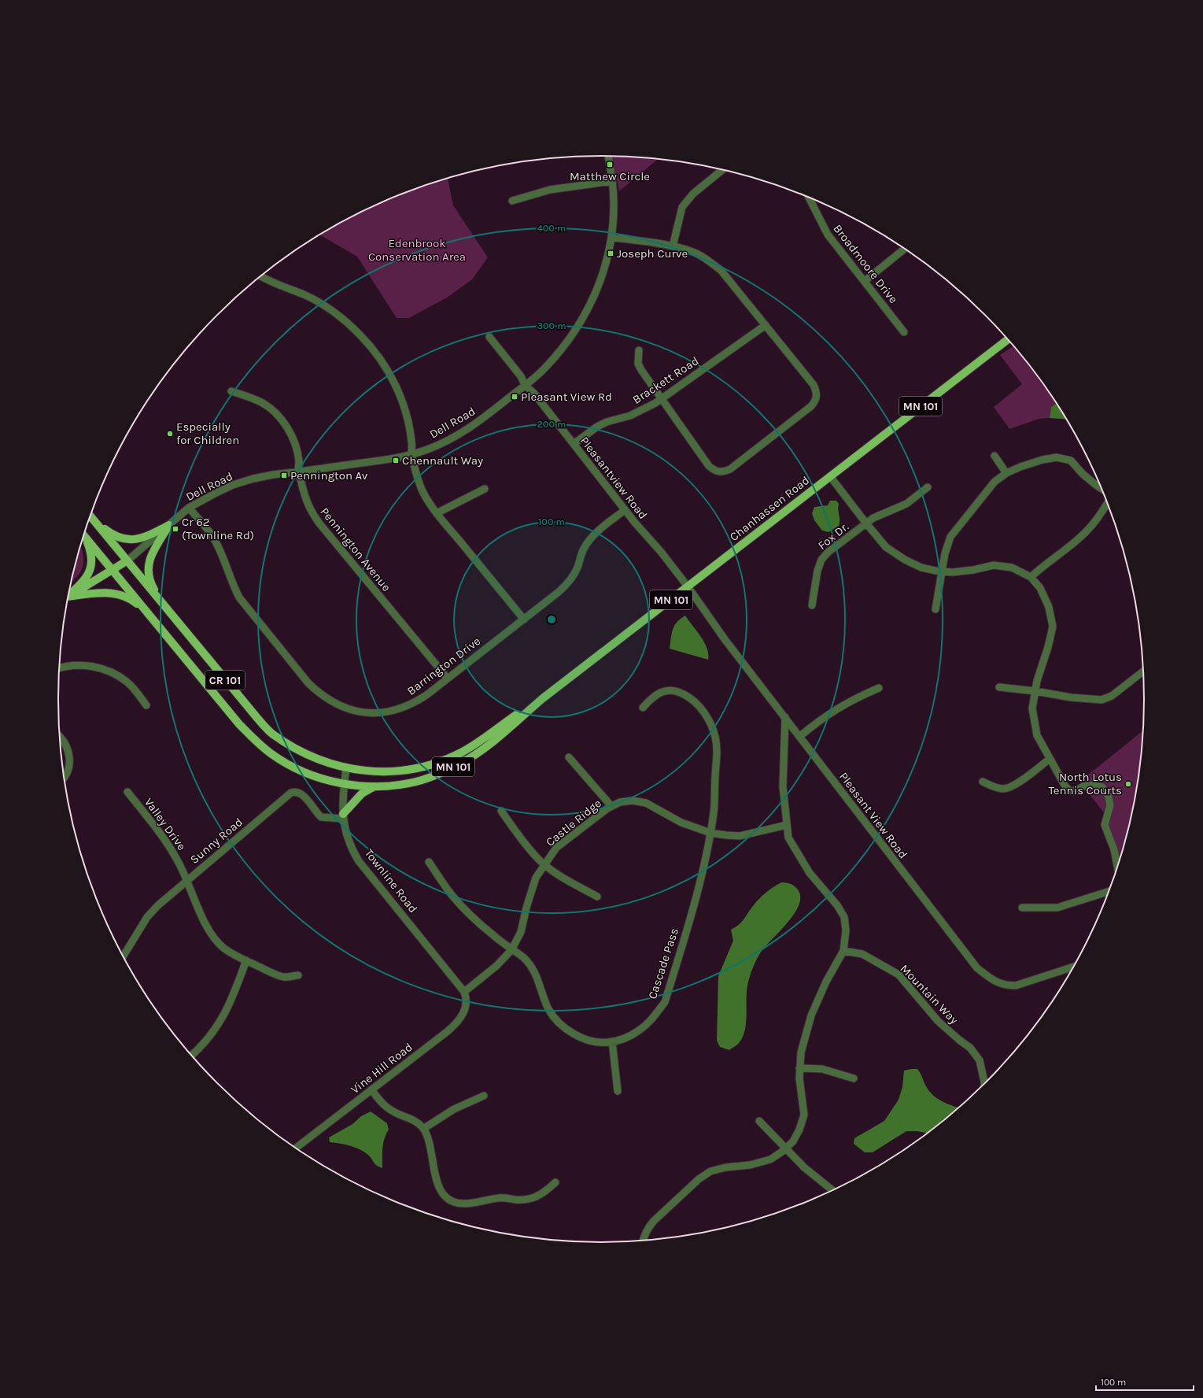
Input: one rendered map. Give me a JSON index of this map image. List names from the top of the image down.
{
  "streets": {
    "main road": ["MN 101", "Chanhassen Road", "CR 101"],
    "street": [
      "Broadmoore Drive",
      "Brackett Road",
      "Dell Road",
      "Pleasantview Road",
      "Fox Dr.",
      "Pennington Avenue",
      "Barrington Drive",
      "Pleasant View Road",
      "Castle Ridge",
      "Valley Drive",
      "Sunny Road",
      "Townline Road",
      "Cascade Pass",
      "Mountain Way",
      "Vine Hill Road"
    ]
  },
  "crossings": [
    ["Brackett Road", "Pleasantview Road"],
    ["MN 101", "Chanhassen Road"],
    ["MN 101", "CR 101"],
    ["MN 101", "Townline Road"],
    ["Dell Road", "Pleasantview Road"],
    ["Dell Road", "Pennington Avenue"],
    ["Dell Road", "Barrington Drive"],
    ["Dell Road", "CR 101"],
    ["Pleasantview Road", "Chanhassen Road"],
    ["Pleasantview Road", "Barrington Drive"],
    ["Pleasantview Road", "Pleasant View Road"],
    ["Chanhassen Road", "Pleasant View Road"],
    ["Pennington Avenue", "Barrington Drive"],
    ["CR 101", "Townline Road"],
    ["Castle Ridge", "Townline Road"],
    ["Castle Ridge", "Cascade Pass"],
    ["Castle Ridge", "Vine Hill Road"],
    ["Valley Drive", "Sunny Road"],
    ["Sunny Road", "Townline Road"],
    ["Townline Road", "Vine Hill Road"]
  ],
  "parks": ["Edenbrook Conservation Area"],
  "places": {
    "transit": [
      "Matthew Circle",
      "Joseph Curve",
      "Pleasant View Rd",
      "Chennault Way",
      "Pennington Av",
      "Cr 62 (Townline Rd)"
    ],
    "other": ["Especially for Children", "North Lotus Tennis Courts"]
  },
  "scale_bar": "100 m",
  "rings": [
    "400 m",
    "300 m",
    "200 m",
    "100 m"
  ]
}
